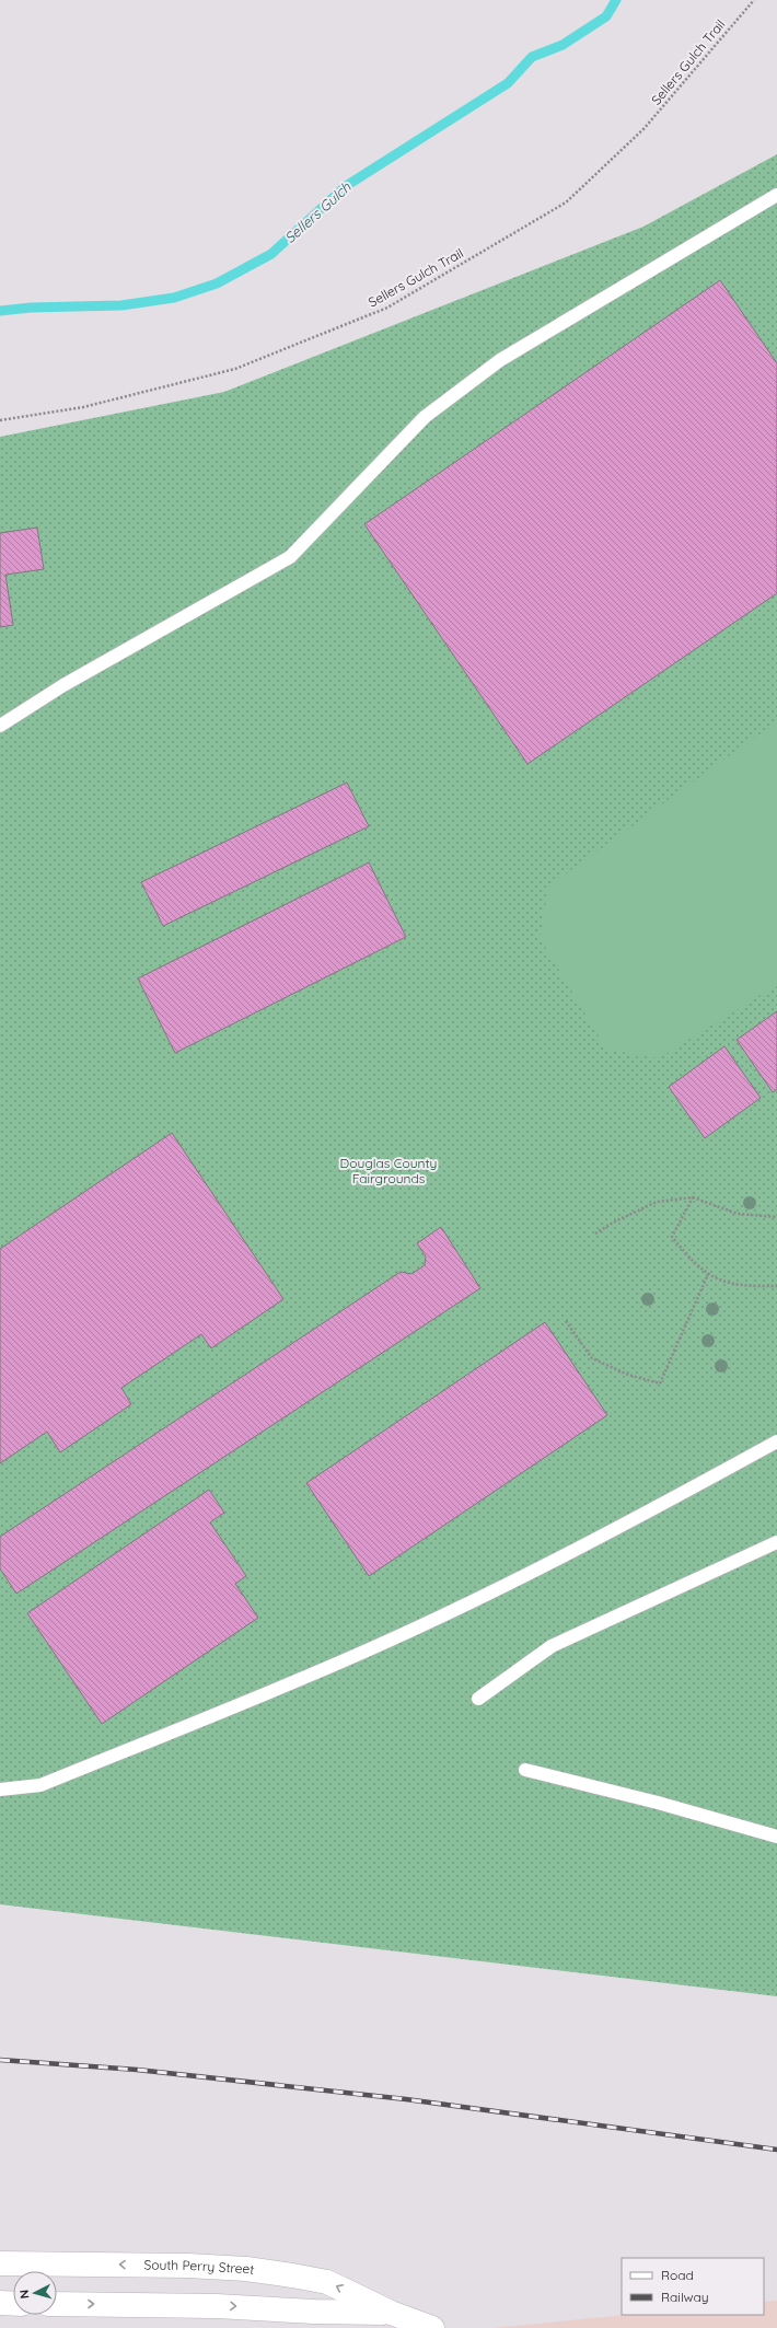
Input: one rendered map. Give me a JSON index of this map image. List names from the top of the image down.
{
  "streets": {
    "street": ["South Perry Street"],
    "path": ["Sellers Gulch Trail"]
  },
  "water": ["Sellers Gulch"],
  "parks": ["Douglas County Fairgrounds"],
  "legend": ["Road", "Railway"],
  "north": "left"
}
